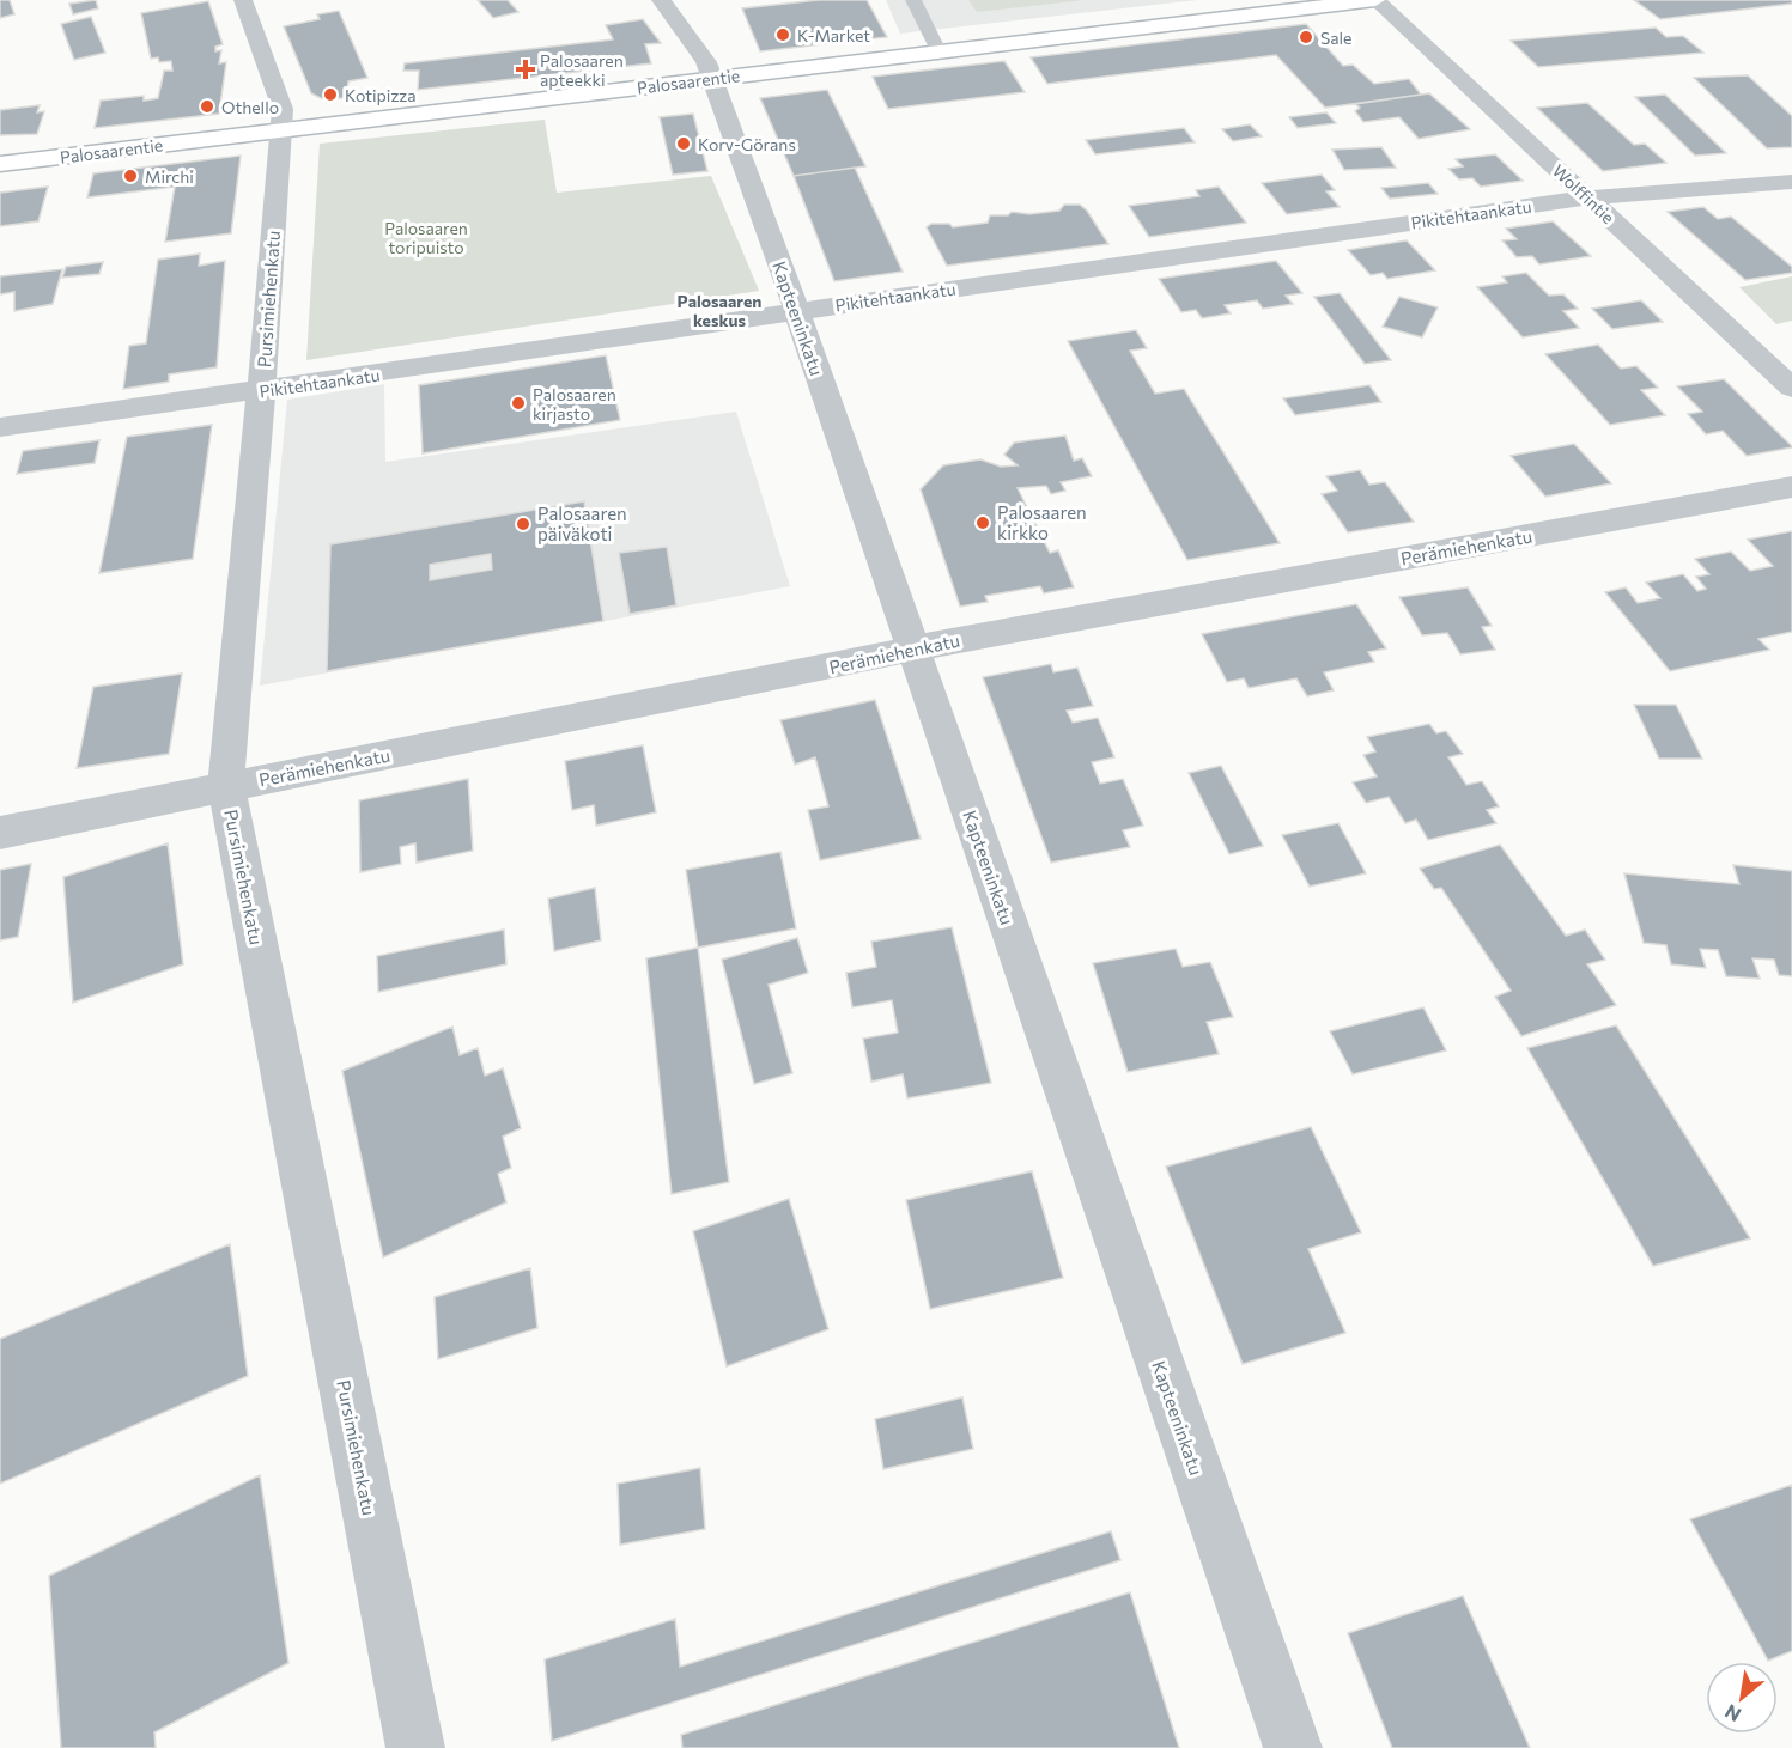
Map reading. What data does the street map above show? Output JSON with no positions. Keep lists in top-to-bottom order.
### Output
{
  "streets": {
    "main road": ["Palosaarentie"],
    "street": [
      "Wolffintie",
      "Pikitehtaankatu",
      "Pursimiehenkatu",
      "Kapteeninkatu",
      "Perämiehenkatu"
    ]
  },
  "crossings": [
    ["Palosaarentie", "Wolffintie"],
    ["Palosaarentie", "Pursimiehenkatu"],
    ["Palosaarentie", "Kapteeninkatu"],
    ["Wolffintie", "Pikitehtaankatu"],
    ["Pikitehtaankatu", "Pursimiehenkatu"],
    ["Pikitehtaankatu", "Kapteeninkatu"],
    ["Pursimiehenkatu", "Perämiehenkatu"],
    ["Kapteeninkatu", "Perämiehenkatu"]
  ],
  "districts": ["Palosaaren keskus"],
  "parks": ["Palosaaren toripuisto"],
  "places": {
    "other": [
      "K-Market",
      "Sale",
      "Kotipizza",
      "Othello",
      "Korv-Görans",
      "Mirchi",
      "Palosaaren kirjasto",
      "Palosaaren kirkko",
      "Palosaaren päiväkoti"
    ],
    "health": ["Palosaaren apteekki"]
  },
  "north": "bottom left"
}
